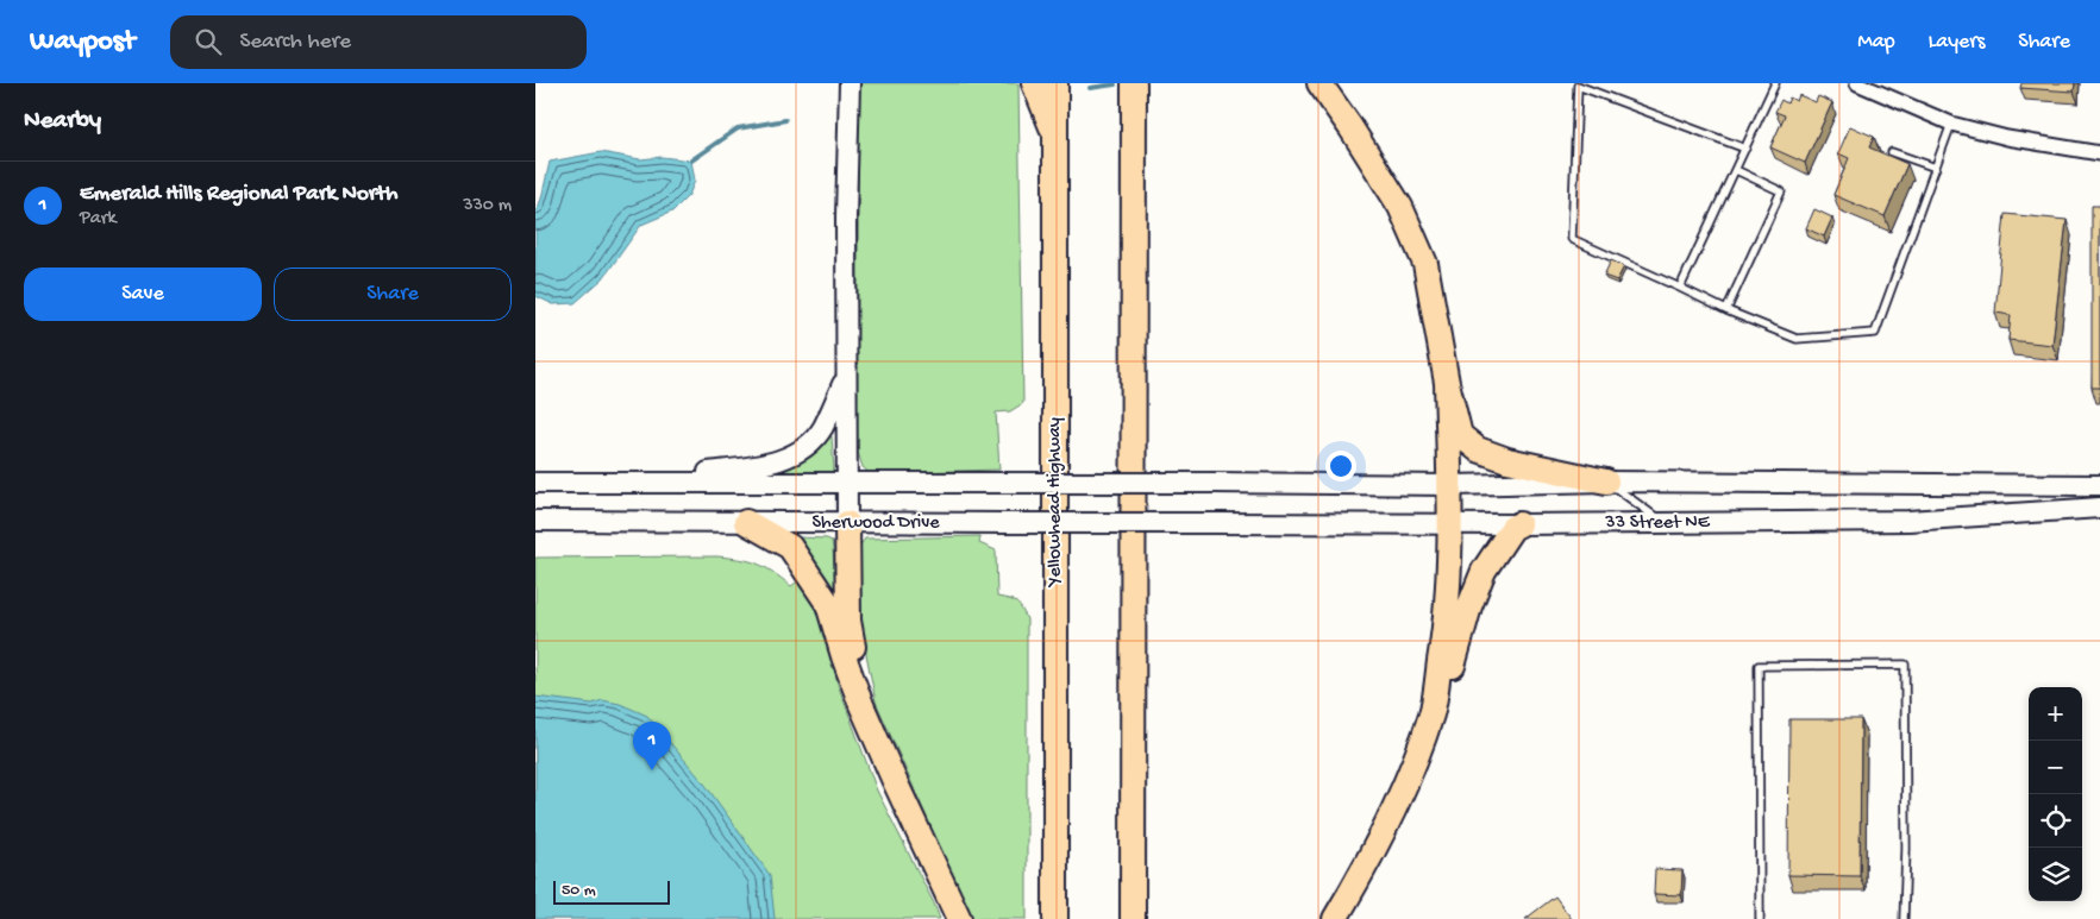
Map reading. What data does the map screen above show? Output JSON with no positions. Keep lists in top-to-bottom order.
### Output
{
  "streets": {
    "highway": ["Yellowhead Highway"],
    "main road": ["Sherwood Drive", "33 Street NE"]
  },
  "crossings": [
    ["Sherwood Drive", "33 Street NE"]
  ],
  "scale_bar": "50 m",
  "page": {
    "header": "Waypost",
    "search": "Search here",
    "nav": ["Map", "Layers", "Share"],
    "heading": "Nearby",
    "list": [
      {
        "mark": "1",
        "name": "Emerald Hills Regional Park North",
        "note": "Park",
        "value": "330 m"
      }
    ],
    "buttons": ["Save", "Share"],
    "map_buttons": ["+", "−"],
    "pins": "1",
    "scale": "50 m"
  }
}
